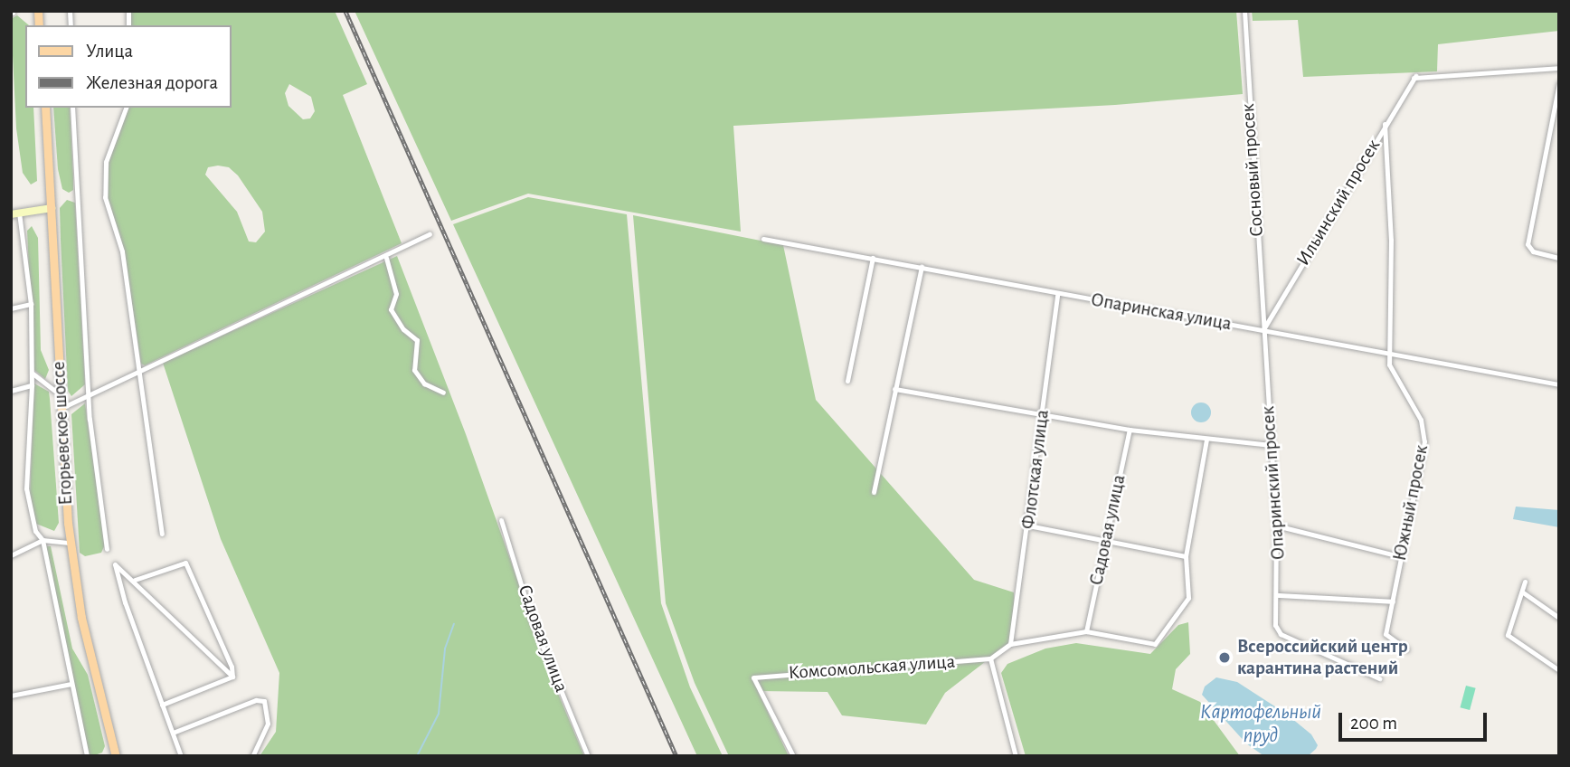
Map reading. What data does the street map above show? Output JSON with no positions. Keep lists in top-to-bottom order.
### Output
{
  "streets": {
    "main road": ["Егорьевское шоссе"],
    "street": [
      "Сосновый просек",
      "Ильинский просек",
      "Опаринская улица",
      "Флотская улица",
      "Опаринский просек",
      "Южный просек",
      "Садовая улица",
      "Комсомольская улица"
    ]
  },
  "crossings": [
    ["Сосновый просек", "Ильинский просек"],
    ["Сосновый просек", "Опаринская улица"],
    ["Сосновый просек", "Опаринский просек"],
    ["Ильинский просек", "Опаринская улица"],
    ["Ильинский просек", "Опаринский просек"],
    ["Ильинский просек", "Южный просек"],
    ["Опаринская улица", "Флотская улица"],
    ["Опаринская улица", "Опаринский просек"],
    ["Опаринская улица", "Южный просек"]
  ],
  "water": ["Картофельный пруд"],
  "places": ["Всероссийский центр карантина растений"],
  "legend": ["Улица", "Железная дорога"],
  "scale_bar": "200 m"
}
